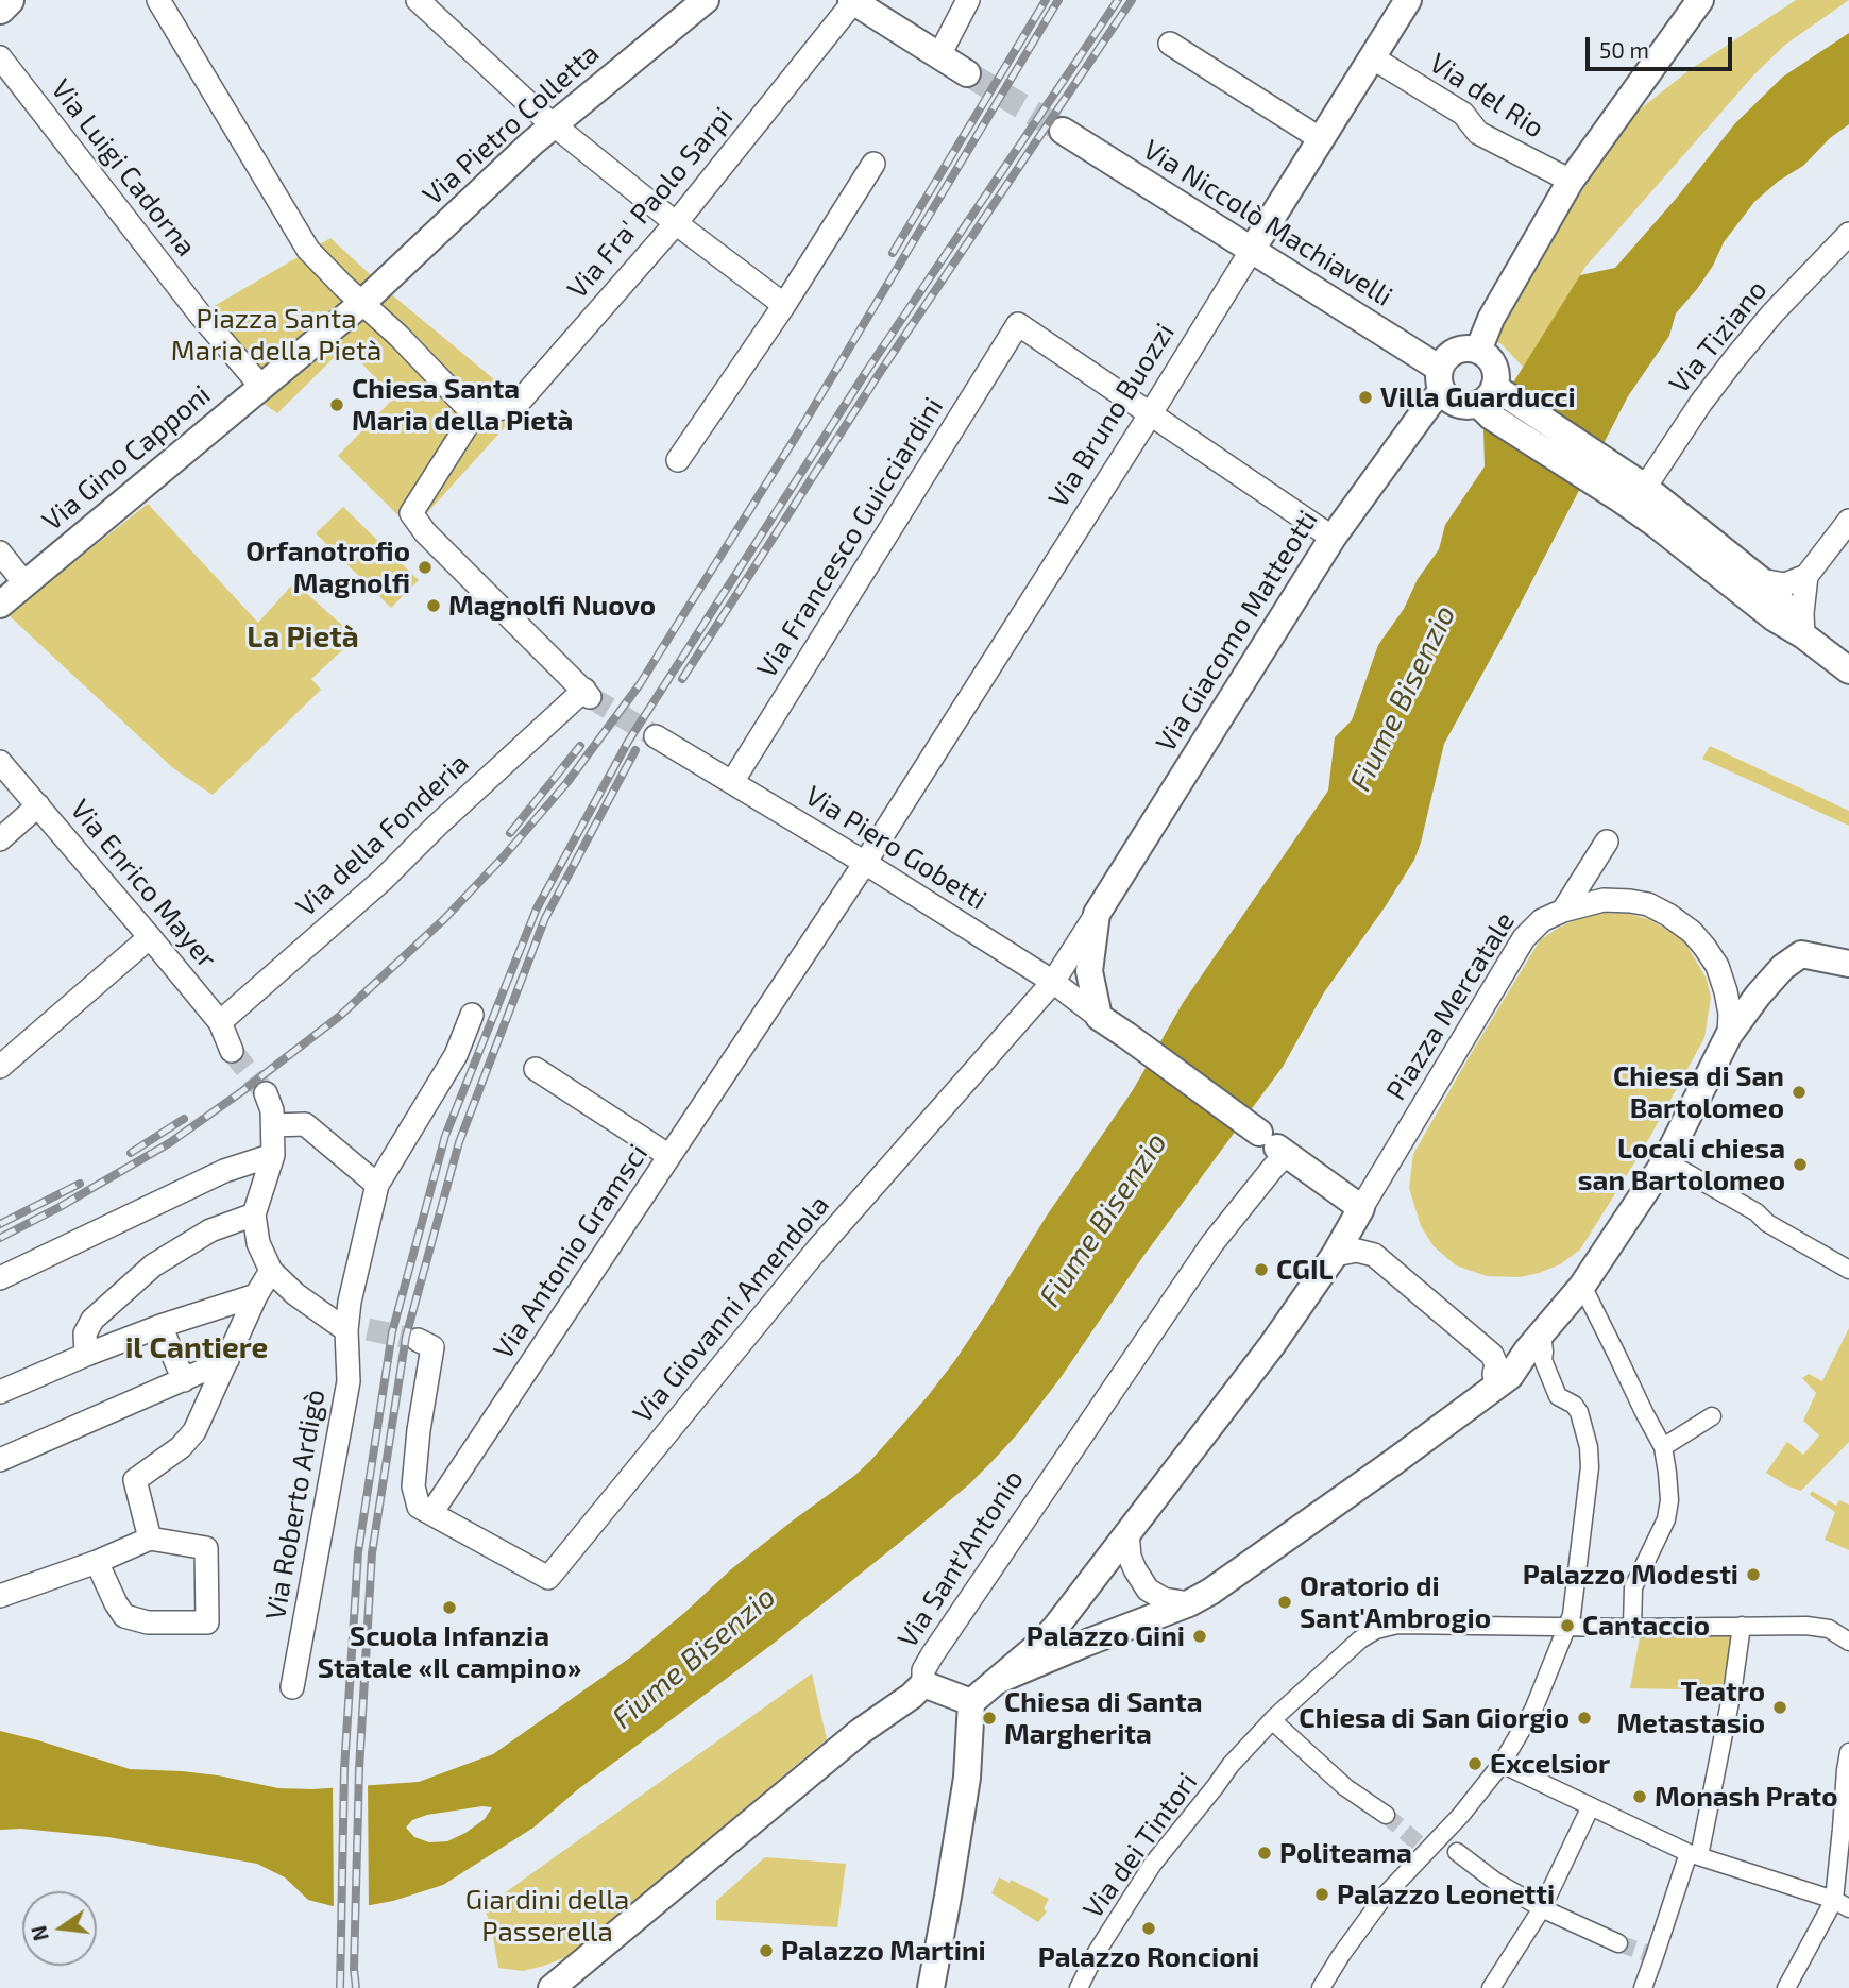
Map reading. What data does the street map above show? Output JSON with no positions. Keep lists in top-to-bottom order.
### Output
{
  "streets": {
    "street": [
      "Via del Rio",
      "Via Pietro Colletta",
      "Via Luigi Cadorna",
      "Via Fra' Paolo Sarpi",
      "Via Niccolò Machiavelli",
      "Via Tiziano",
      "Via Bruno Buozzi",
      "Via Gino Capponi",
      "Via Francesco Guicciardini",
      "Via Giacomo Matteotti",
      "Via della Fonderia",
      "Via Piero Gobetti",
      "Via Enrico Mayer",
      "Piazza Mercatale",
      "Via Antonio Gramsci",
      "Via Giovanni Amendola",
      "Via Roberto Ardigò",
      "Via Sant'Antonio",
      "Via dei Tintori"
    ]
  },
  "crossings": [
    ["Via del Rio", "Via Bruno Buozzi"],
    ["Via Pietro Colletta", "Via Gino Capponi"],
    ["Via Luigi Cadorna", "Via Gino Capponi"],
    ["Via Fra' Paolo Sarpi", "Via della Fonderia"],
    ["Via Niccolò Machiavelli", "Via Bruno Buozzi"],
    ["Via Niccolò Machiavelli", "Via Giacomo Matteotti"],
    ["Via Bruno Buozzi", "Via Francesco Guicciardini"],
    ["Via Bruno Buozzi", "Via Piero Gobetti"],
    ["Via Bruno Buozzi", "Via Antonio Gramsci"],
    ["Via Francesco Guicciardini", "Via Piero Gobetti"],
    ["Via Giacomo Matteotti", "Via Piero Gobetti"],
    ["Via Giacomo Matteotti", "Via Giovanni Amendola"],
    ["Via della Fonderia", "Via Enrico Mayer"],
    ["Via Piero Gobetti", "Via Antonio Gramsci"],
    ["Via Piero Gobetti", "Via Giovanni Amendola"],
    ["Via Antonio Gramsci", "Via Giovanni Amendola"]
  ],
  "districts": ["La Pietà", "il Cantiere"],
  "water": ["Fiume Bisenzio"],
  "parks": ["Piazza Santa Maria della Pietà", "Giardini della Passerella"],
  "places": [
    "Villa Guarducci",
    "Chiesa Santa Maria della Pietà",
    "Orfanotrofio Magnolfi",
    "Magnolfi Nuovo",
    "Chiesa di San Bartolomeo",
    "Locali chiesa san Bartolomeo",
    "CGIL",
    "Palazzo Modesti",
    "Oratorio di Sant'Ambrogio",
    "Scuola Infanzia Statale «Il campino»",
    "Cantaccio",
    "Palazzo Gini",
    "Teatro Metastasio",
    "Chiesa di Santa Margherita",
    "Chiesa di San Giorgio",
    "Excelsior",
    "Monash Prato",
    "Politeama",
    "Palazzo Leonetti",
    "Palazzo Roncioni",
    "Palazzo Martini"
  ],
  "scale_bar": "50 m",
  "north": "left"
}
